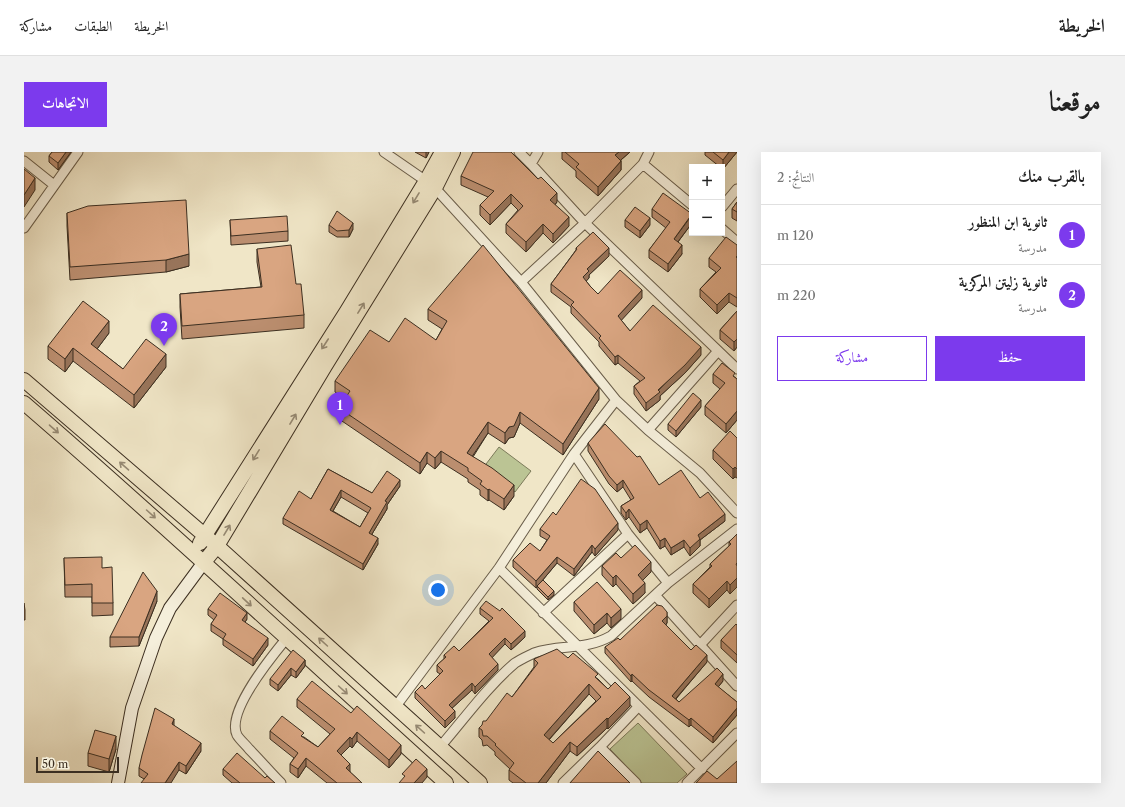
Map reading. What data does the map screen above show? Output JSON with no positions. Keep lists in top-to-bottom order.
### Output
{
  "scale_bar": "50 m",
  "page": {
    "header": "الخريطة",
    "nav": ["الخريطة", "الطبقات", "مشاركة"],
    "title": "موقعنا",
    "buttons": [
      "الاتجاهات",
      ["حفظ", "مشاركة"]
    ],
    "heading": ["بالقرب منك", "النتائج: 2"],
    "map_buttons": ["+", "−"],
    "list": [
      {
        "mark": "1",
        "name": "ثانوية ابن المنظور",
        "note": "مدرسة",
        "value": "120 m"
      },
      {
        "mark": "2",
        "name": "ثانوية زليتن المركزية",
        "note": "مدرسة",
        "value": "220 m"
      }
    ],
    "pins": ["2", "1"],
    "scale": "50 m"
  }
}
